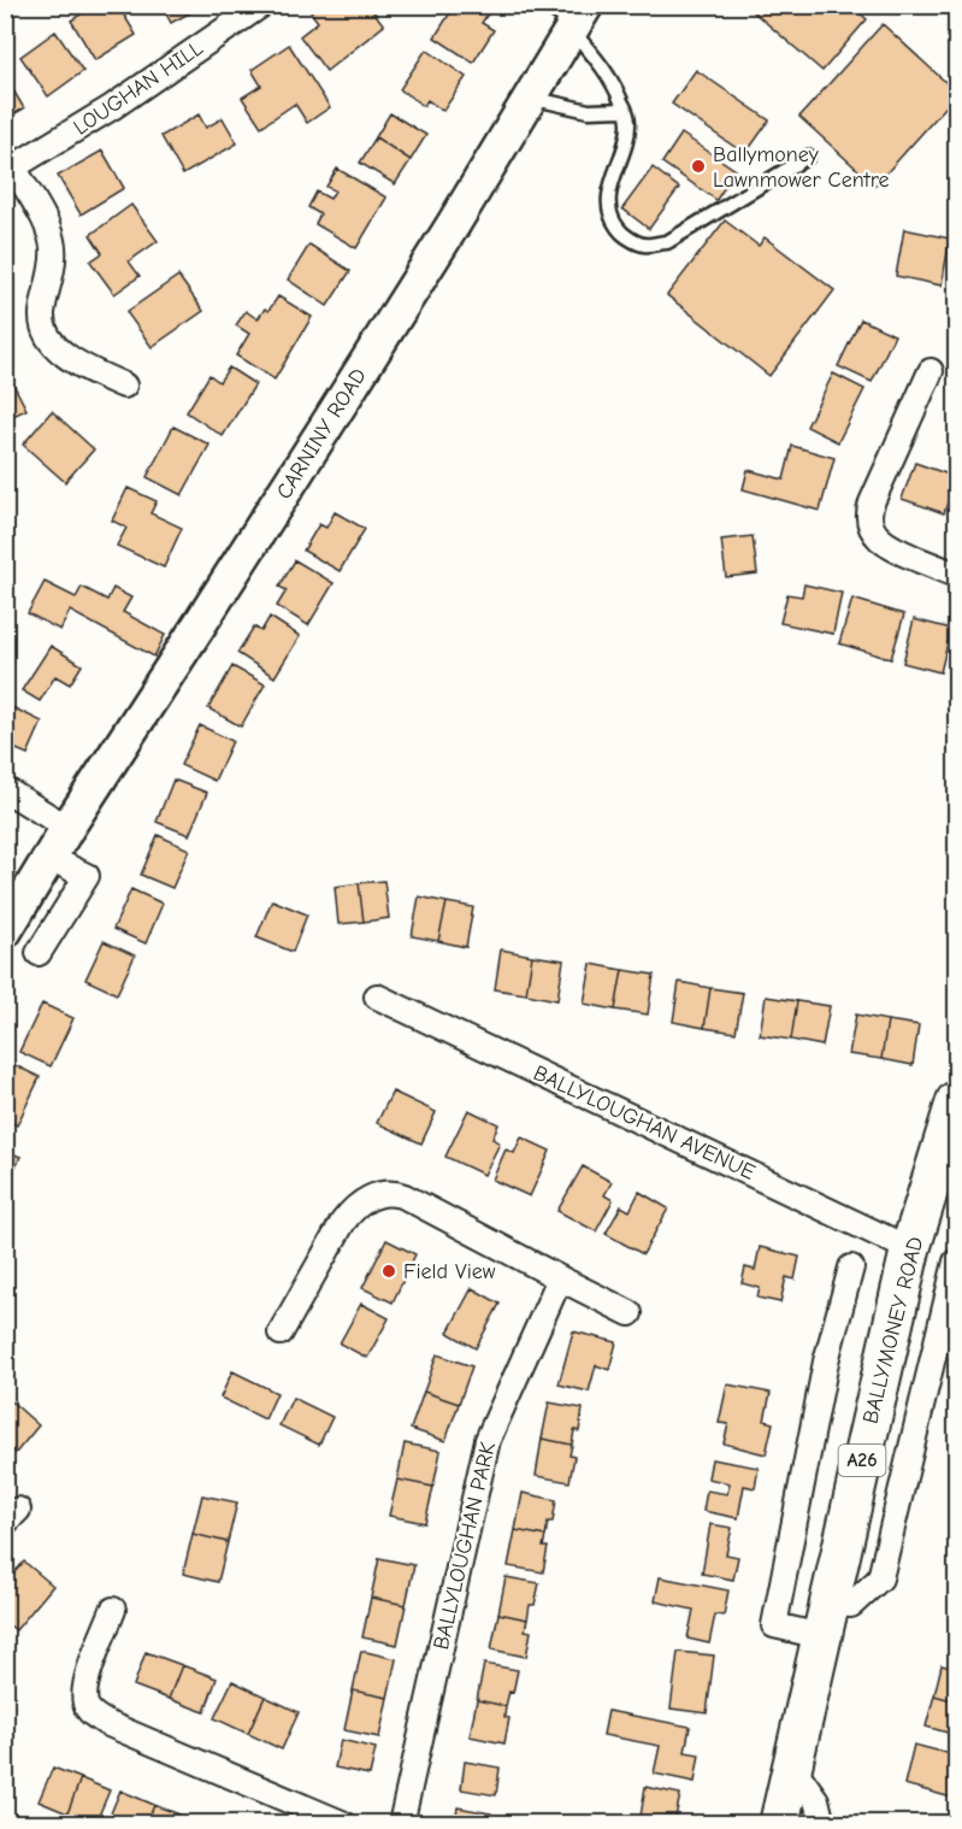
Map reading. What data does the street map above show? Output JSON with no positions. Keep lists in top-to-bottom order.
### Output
{
  "streets": {
    "main road": ["BALLYMONEY ROAD", "A26"],
    "street": [
      "LOUGHAN HILL",
      "CARNINY ROAD",
      "BALLYLOUGHAN AVENUE",
      "BALLYLOUGHAN PARK"
    ]
  },
  "crossings": [
    ["BALLYLOUGHAN AVENUE", "BALLYMONEY ROAD"]
  ],
  "places": ["Ballymoney Lawnmower Centre", "Field View"]
}
